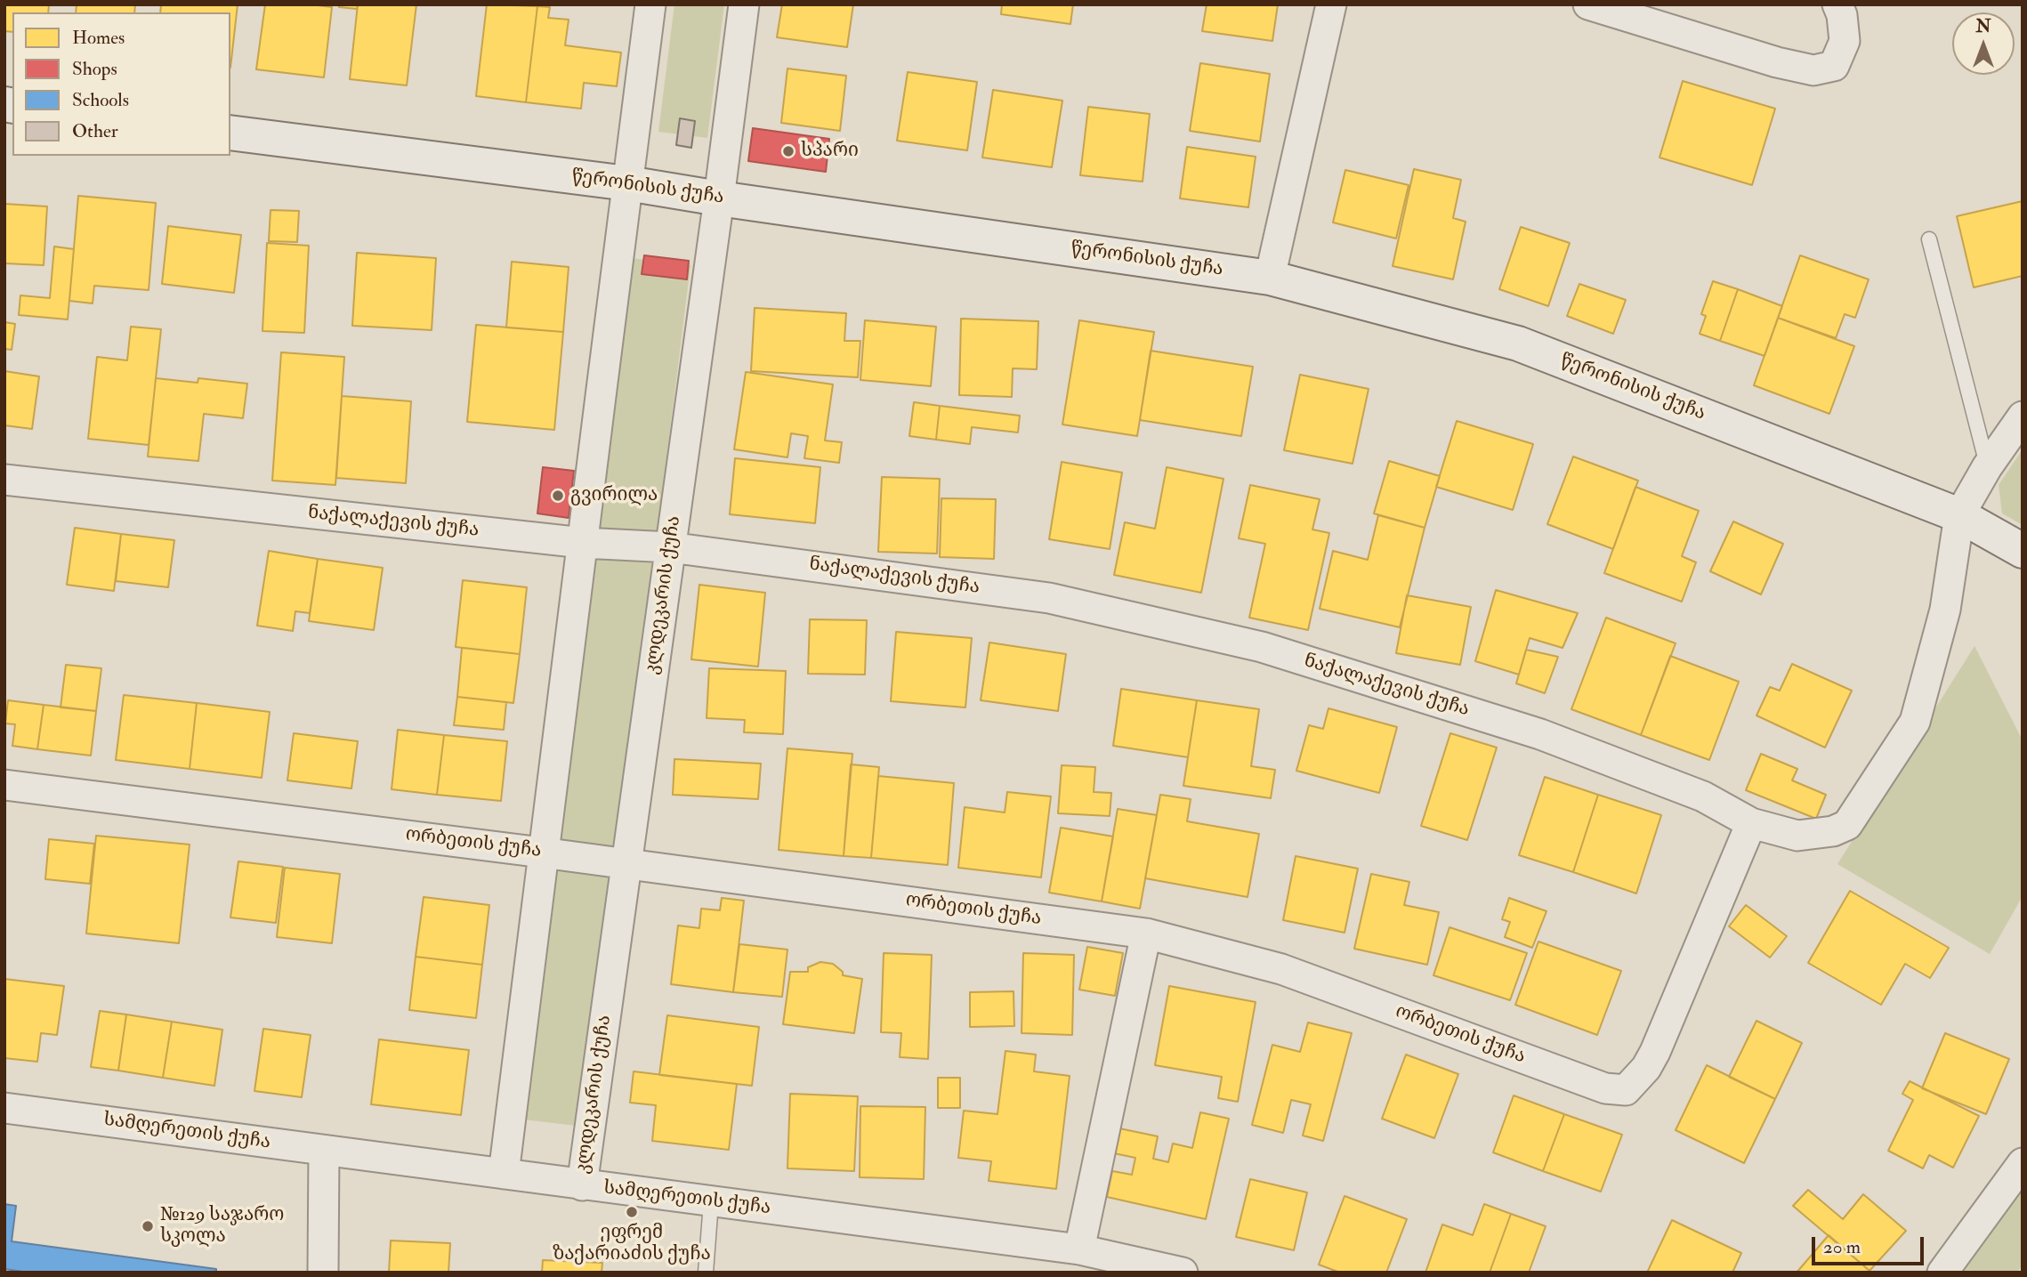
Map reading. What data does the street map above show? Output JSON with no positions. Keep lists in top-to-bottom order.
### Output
{
  "streets": {
    "street": [
      "წერონისის ქუჩა",
      "ნაქალაქევის ქუჩა",
      "კლდეკარის ქუჩა",
      "ორბეთის ქუჩა",
      "სამღერეთის ქუჩა"
    ]
  },
  "crossings": [
    ["წერონისის ქუჩა", "ნაქალაქევის ქუჩა"],
    ["წერონისის ქუჩა", "კლდეკარის ქუჩა"],
    ["ნაქალაქევის ქუჩა", "კლდეკარის ქუჩა"],
    ["ნაქალაქევის ქუჩა", "ორბეთის ქუჩა"],
    ["კლდეკარის ქუჩა", "ორბეთის ქუჩა"],
    ["კლდეკარის ქუჩა", "სამღერეთის ქუჩა"]
  ],
  "places": [
    "სპარი",
    "გვირილა",
    "ეფრემ ზაქარიაძის ქუჩა",
    "№129 საჯარო სკოლა"
  ],
  "legend": [
    "Homes",
    "Shops",
    "Schools",
    "Other"
  ],
  "scale_bar": "20 m",
  "north": "top"
}
